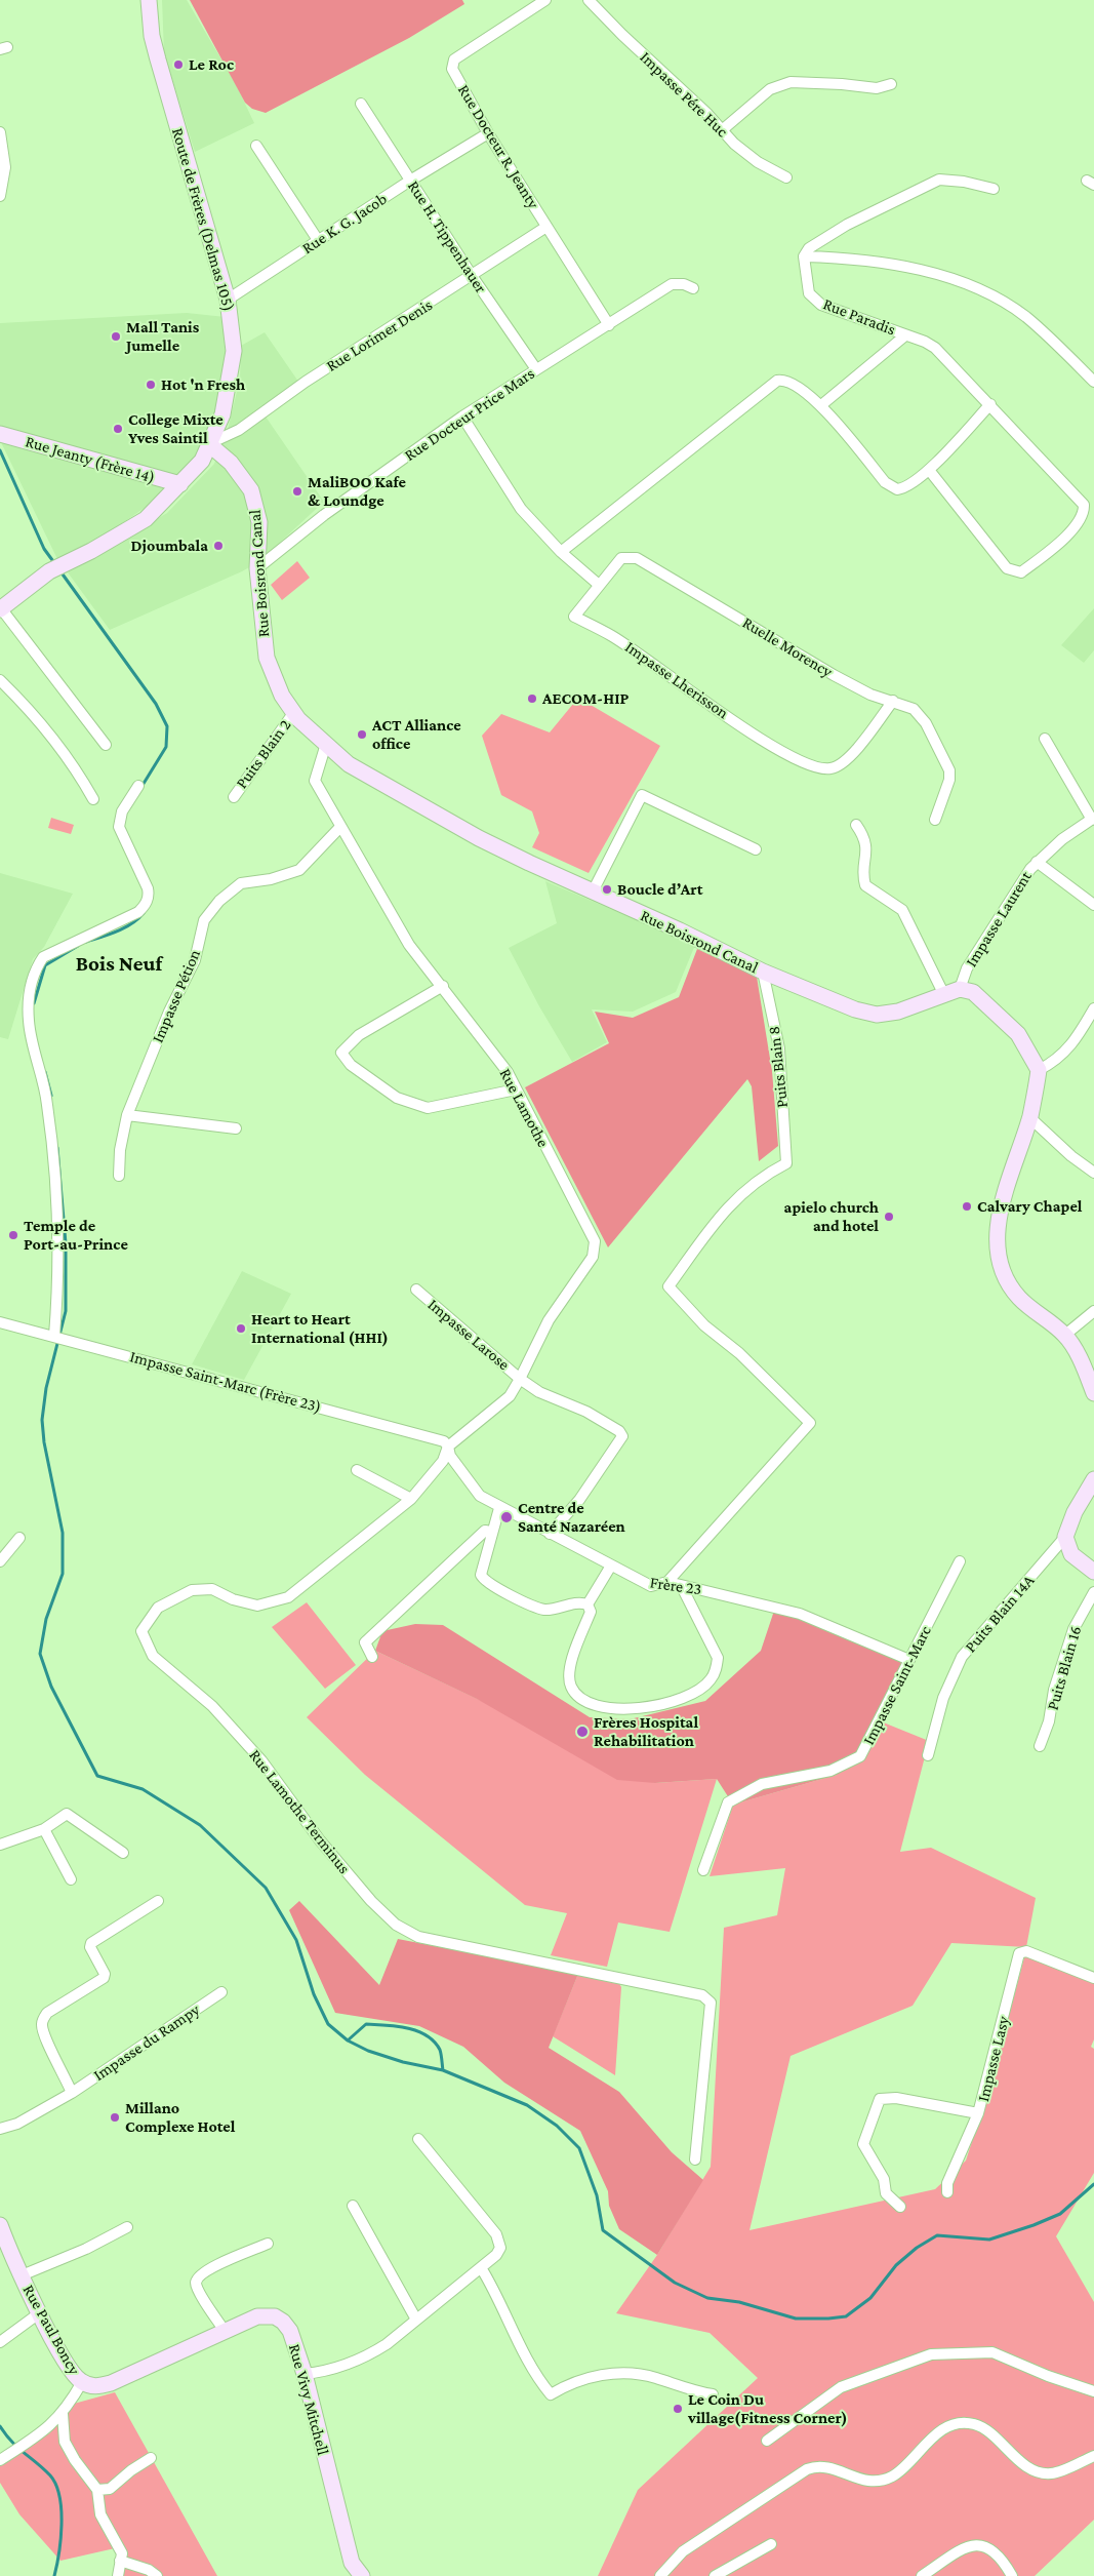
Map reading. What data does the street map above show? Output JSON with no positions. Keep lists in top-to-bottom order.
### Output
{
  "streets": {
    "street": [
      "Impasse Pére Huc",
      "Rue Docteur R. Jeanty",
      "Route de Frères (Delmas 105)",
      "Rue K. G. Jacob",
      "Rue H. Tippenhauer",
      "Rue Paradis",
      "Rue Lorimer Denis",
      "Rue Docteur Price Mars",
      "Rue Jeanty (Frère 14)",
      "Rue Boisrond Canal",
      "Ruelle Morency",
      "Impasse Lherisson",
      "Puits Blain 2",
      "Impasse Laurent",
      "Impasse Pétion",
      "Puits Blain 8",
      "Rue Lamothe",
      "Impasse Larose",
      "Impasse Saint-Marc (Frère 23)",
      "Frère 23",
      "Puits Blain 14A",
      "Puits Blain 16",
      "Impasse Saint-Marc",
      "Rue Lamothe Terminus",
      "Impasse du Rampy",
      "Impasse Lasy",
      "Rue Paul Boncy",
      "Rue Vivy Mitchell"
    ]
  },
  "crossings": [
    ["Rue Docteur R. Jeanty", "Rue K. G. Jacob"],
    ["Rue Docteur R. Jeanty", "Rue Lorimer Denis"],
    ["Rue Docteur R. Jeanty", "Rue Docteur Price Mars"],
    ["Route de Frères (Delmas 105)", "Rue K. G. Jacob"],
    ["Route de Frères (Delmas 105)", "Rue Lorimer Denis"],
    ["Route de Frères (Delmas 105)", "Rue Jeanty (Frère 14)"],
    ["Route de Frères (Delmas 105)", "Rue Boisrond Canal"],
    ["Rue K. G. Jacob", "Rue H. Tippenhauer"],
    ["Rue H. Tippenhauer", "Rue Lorimer Denis"],
    ["Rue H. Tippenhauer", "Rue Docteur Price Mars"],
    ["Rue Lorimer Denis", "Rue Boisrond Canal"],
    ["Rue Docteur Price Mars", "Rue Boisrond Canal"],
    ["Rue Boisrond Canal", "Puits Blain 2"],
    ["Rue Boisrond Canal", "Impasse Laurent"],
    ["Rue Boisrond Canal", "Puits Blain 8"],
    ["Rue Boisrond Canal", "Rue Lamothe"],
    ["Ruelle Morency", "Impasse Lherisson"],
    ["Impasse Pétion", "Rue Lamothe"],
    ["Puits Blain 8", "Frère 23"],
    ["Rue Lamothe", "Impasse Larose"],
    ["Rue Lamothe", "Impasse Saint-Marc (Frère 23)"],
    ["Rue Lamothe", "Frère 23"],
    ["Rue Lamothe", "Rue Lamothe Terminus"],
    ["Impasse Larose", "Frère 23"],
    ["Impasse Saint-Marc (Frère 23)", "Frère 23"],
    ["Impasse Saint-Marc (Frère 23)", "Rue Lamothe Terminus"],
    ["Frère 23", "Impasse Saint-Marc"],
    ["Frère 23", "Rue Lamothe Terminus"],
    ["Rue Paul Boncy", "Rue Vivy Mitchell"]
  ],
  "districts": ["Bois Neuf"],
  "places": [
    "Le Roc",
    "Mall Tanis Jumelle",
    "Hot 'n Fresh",
    "College Mixte Yves Saintil",
    "MaliBOO Kafe & Loundge",
    "Djoumbala",
    "AECOM-HIP",
    "ACT Alliance office",
    "Boucle d’Art",
    "Calvary Chapel",
    "apielo church and hotel",
    "Temple de Port-au-Prince",
    "Heart to Heart International (HHI)",
    "Centre de Santé Nazaréen",
    "Frères Hospital Rehabilitation",
    "Millano Complexe Hotel",
    "Le Coin Du village(Fitness Corner)"
  ]
}
